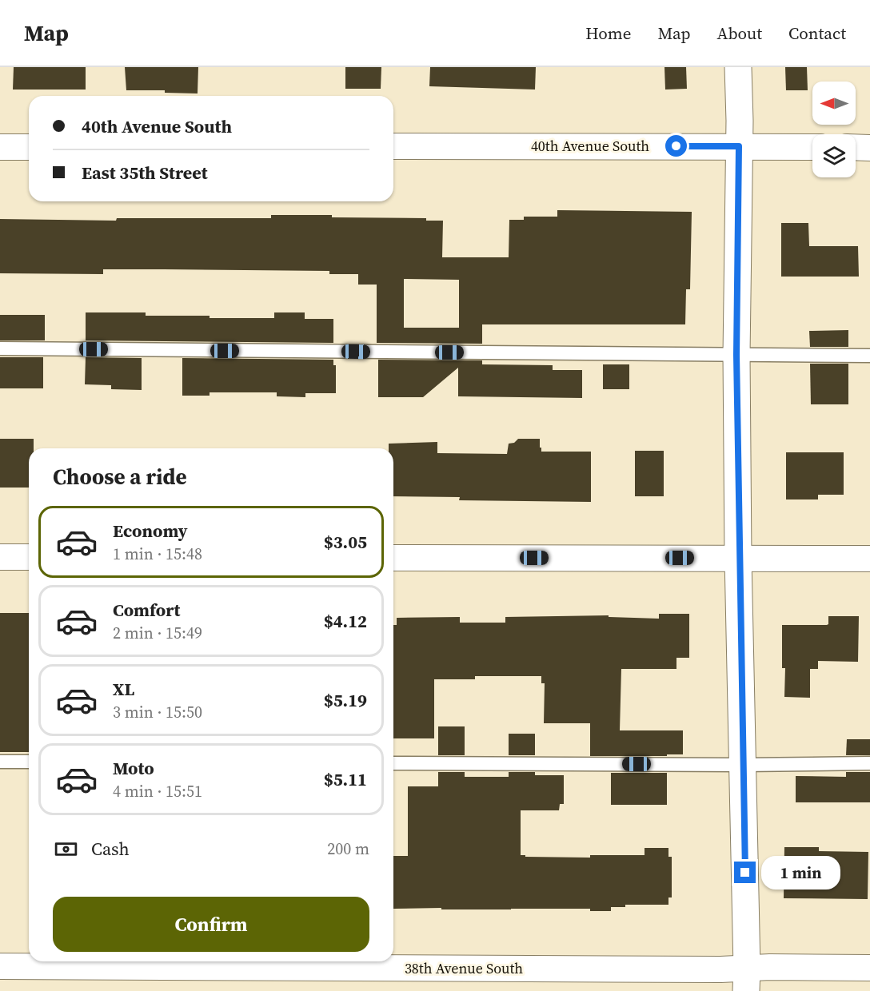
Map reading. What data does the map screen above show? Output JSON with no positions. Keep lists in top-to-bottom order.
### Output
{
  "streets": {
    "street": ["40th Avenue South", "38th Avenue South"]
  },
  "north": "left",
  "page": {
    "header": "Map",
    "nav": [
      "Home",
      "Map",
      "About",
      "Contact"
    ],
    "banner": ["40th Avenue South", "East 35th Street"],
    "heading": "Choose a ride",
    "list": [
      {
        "name": "Economy",
        "note": "1 min · 15:48",
        "value": "$3.05"
      },
      {
        "name": "Comfort",
        "note": "2 min · 15:49",
        "value": "$4.12"
      },
      {
        "name": "XL",
        "note": "3 min · 15:50",
        "value": "$5.19"
      },
      {
        "name": "Moto",
        "note": "4 min · 15:51",
        "value": "$5.11"
      }
    ],
    "pay": ["Cash", "200 m"],
    "bubble": "1 min",
    "buttons": "Confirm"
  }
}
